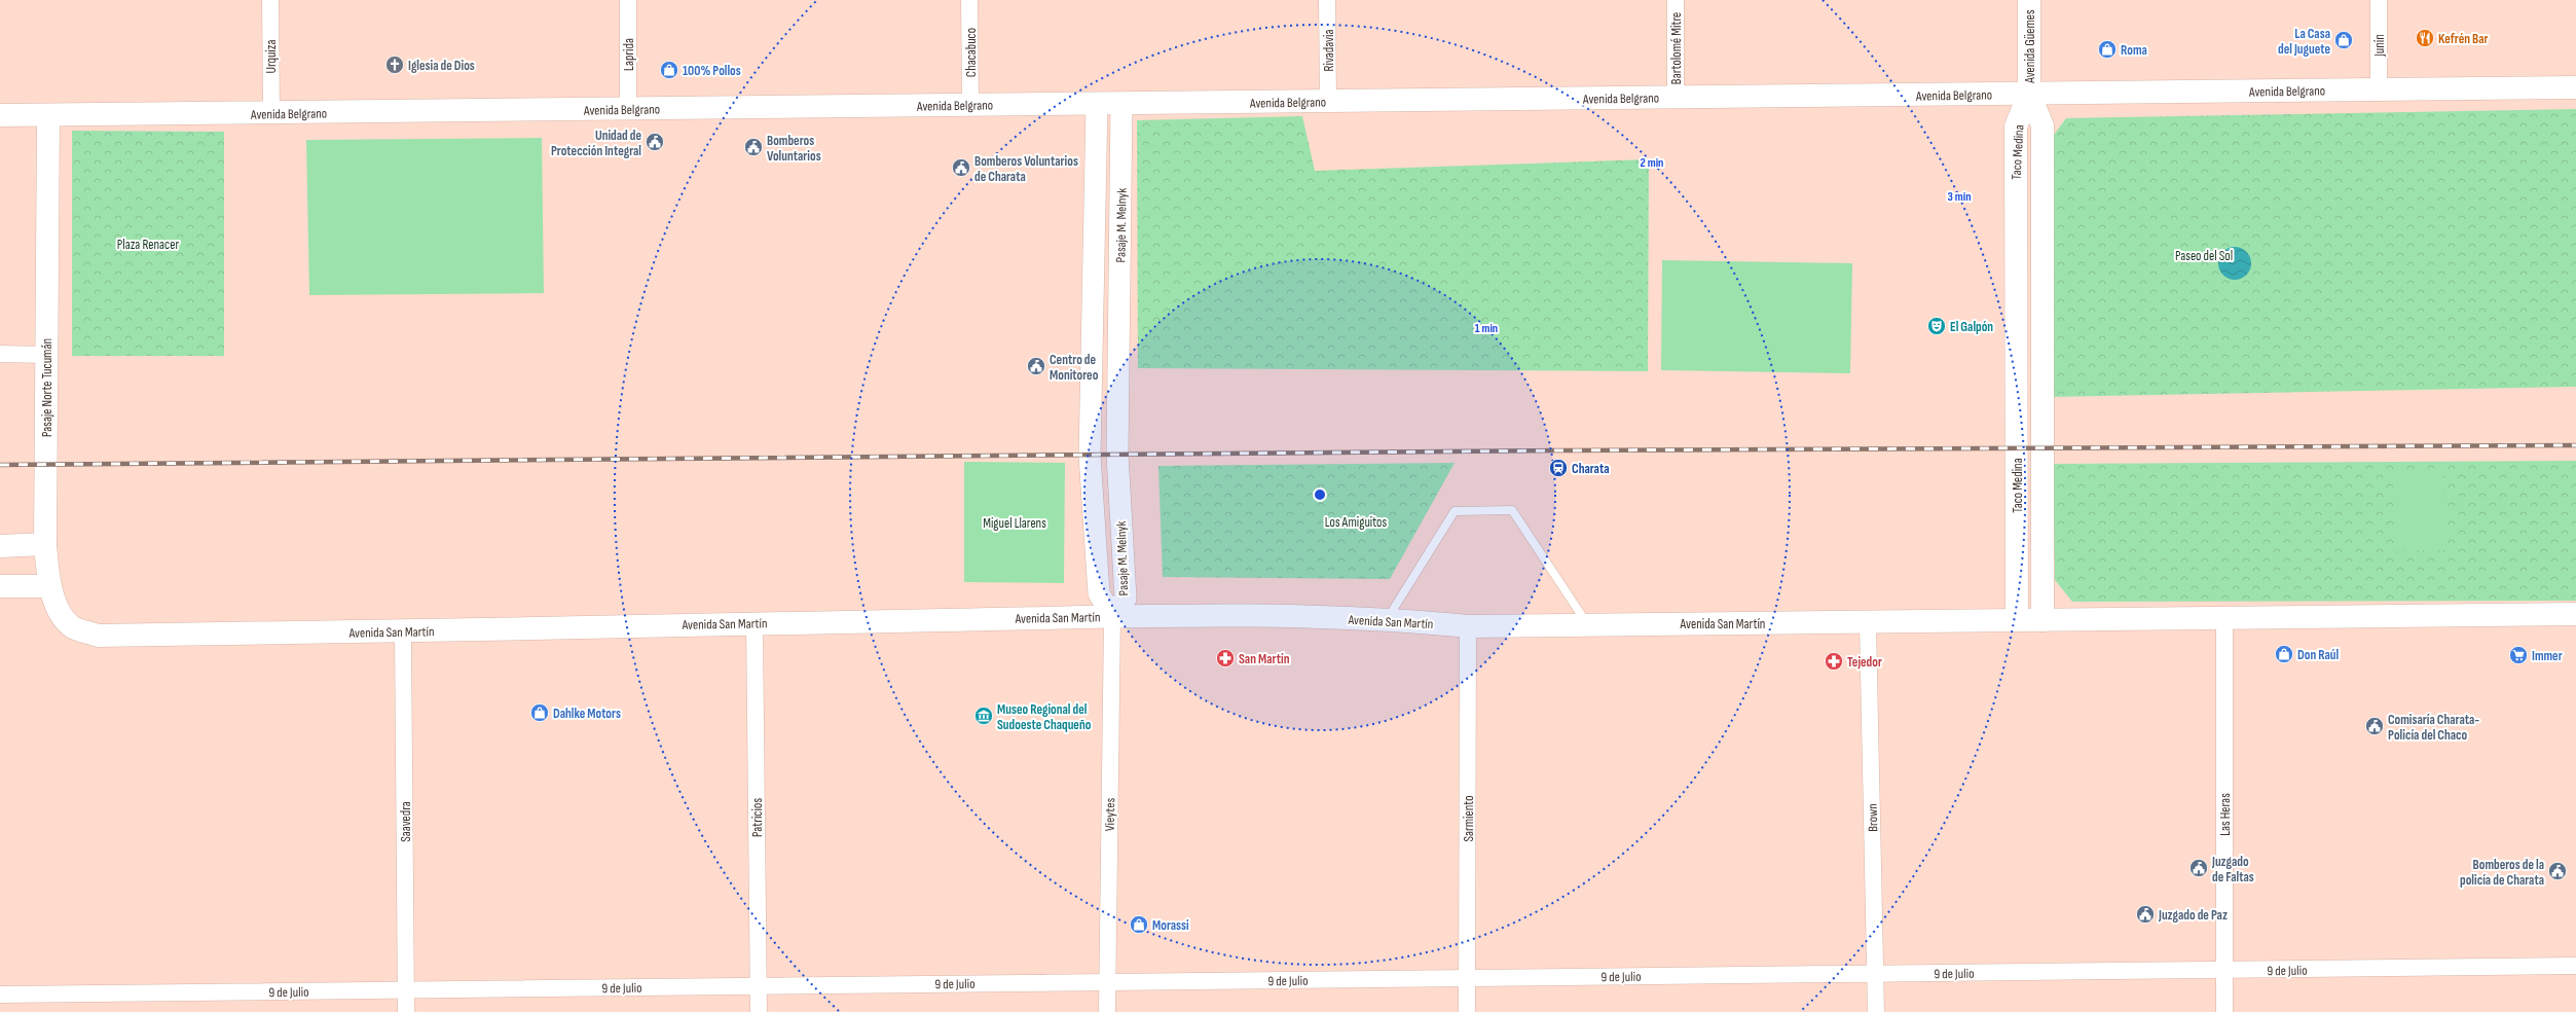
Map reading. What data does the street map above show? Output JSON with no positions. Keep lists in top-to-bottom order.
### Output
{
  "streets": {
    "main road": [
      "Avenida Güemes",
      "Avenida Belgrano",
      "Taco Medina",
      "Pasaje Norte Tucumán",
      "Avenida San Martín"
    ],
    "street": [
      "Junín",
      "Bartolomé Mitre",
      "Rivadavia",
      "Chacabuco",
      "Laprida",
      "Urquiza",
      "Pasaje M. Melnyk",
      "Vieytes",
      "Las Heras",
      "Patricios",
      "Brown",
      "Sarmiento",
      "Saavedra",
      "9 de Julio"
    ]
  },
  "crossings": [
    ["Junín", "Avenida Belgrano"],
    ["Avenida Güemes", "Avenida Belgrano"],
    ["Avenida Güemes", "Taco Medina"],
    ["Bartolomé Mitre", "Avenida Belgrano"],
    ["Rivadavia", "Avenida Belgrano"],
    ["Chacabuco", "Avenida Belgrano"],
    ["Laprida", "Avenida Belgrano"],
    ["Urquiza", "Avenida Belgrano"],
    ["Avenida Belgrano", "Taco Medina"],
    ["Avenida Belgrano", "Pasaje M. Melnyk"],
    ["Avenida Belgrano", "Pasaje Norte Tucumán"],
    ["Taco Medina", "Avenida San Martín"],
    ["Pasaje M. Melnyk", "Avenida San Martín"],
    ["Pasaje M. Melnyk", "Vieytes"],
    ["Pasaje Norte Tucumán", "Avenida San Martín"],
    ["Avenida San Martín", "Vieytes"],
    ["Avenida San Martín", "Las Heras"],
    ["Avenida San Martín", "Patricios"],
    ["Avenida San Martín", "Brown"],
    ["Avenida San Martín", "Sarmiento"],
    ["Avenida San Martín", "Saavedra"],
    ["Vieytes", "9 de Julio"],
    ["Las Heras", "9 de Julio"],
    ["Patricios", "9 de Julio"],
    ["Brown", "9 de Julio"],
    ["Sarmiento", "9 de Julio"],
    ["Saavedra", "9 de Julio"]
  ],
  "parks": [
    "Plaza Renacer",
    "Paseo del Sol",
    "Los Amiguitos",
    "Miguel Llarens"
  ],
  "places": {
    "restaurant": ["Kefrén Bar"],
    "shop": [
      "La Casa del Juguete",
      "Roma",
      "100% Pollos",
      "Don Raúl",
      "Dahlke Motors",
      "Morassi"
    ],
    "church": ["Iglesia de Dios"],
    "public building": [
      "Unidad de Protección Integral",
      "Bomberos Voluntarios",
      "Bomberos Voluntarios de Charata",
      "Centro de Monitoreo",
      "Comisaría Charata- Policía del Chaco",
      "Juzgado de Faltas",
      "Bomberos de la policía de Charata",
      "Juzgado de Paz"
    ],
    "theatre": ["El Galpón"],
    "station": ["Charata"],
    "supermarket": ["Immer"],
    "pharmacy": ["San Martín", "Tejedor"],
    "museum": ["Museo Regional del Sudoeste Chaqueño"]
  },
  "rings": ["2 min", "3 min", "1 min"]
}
